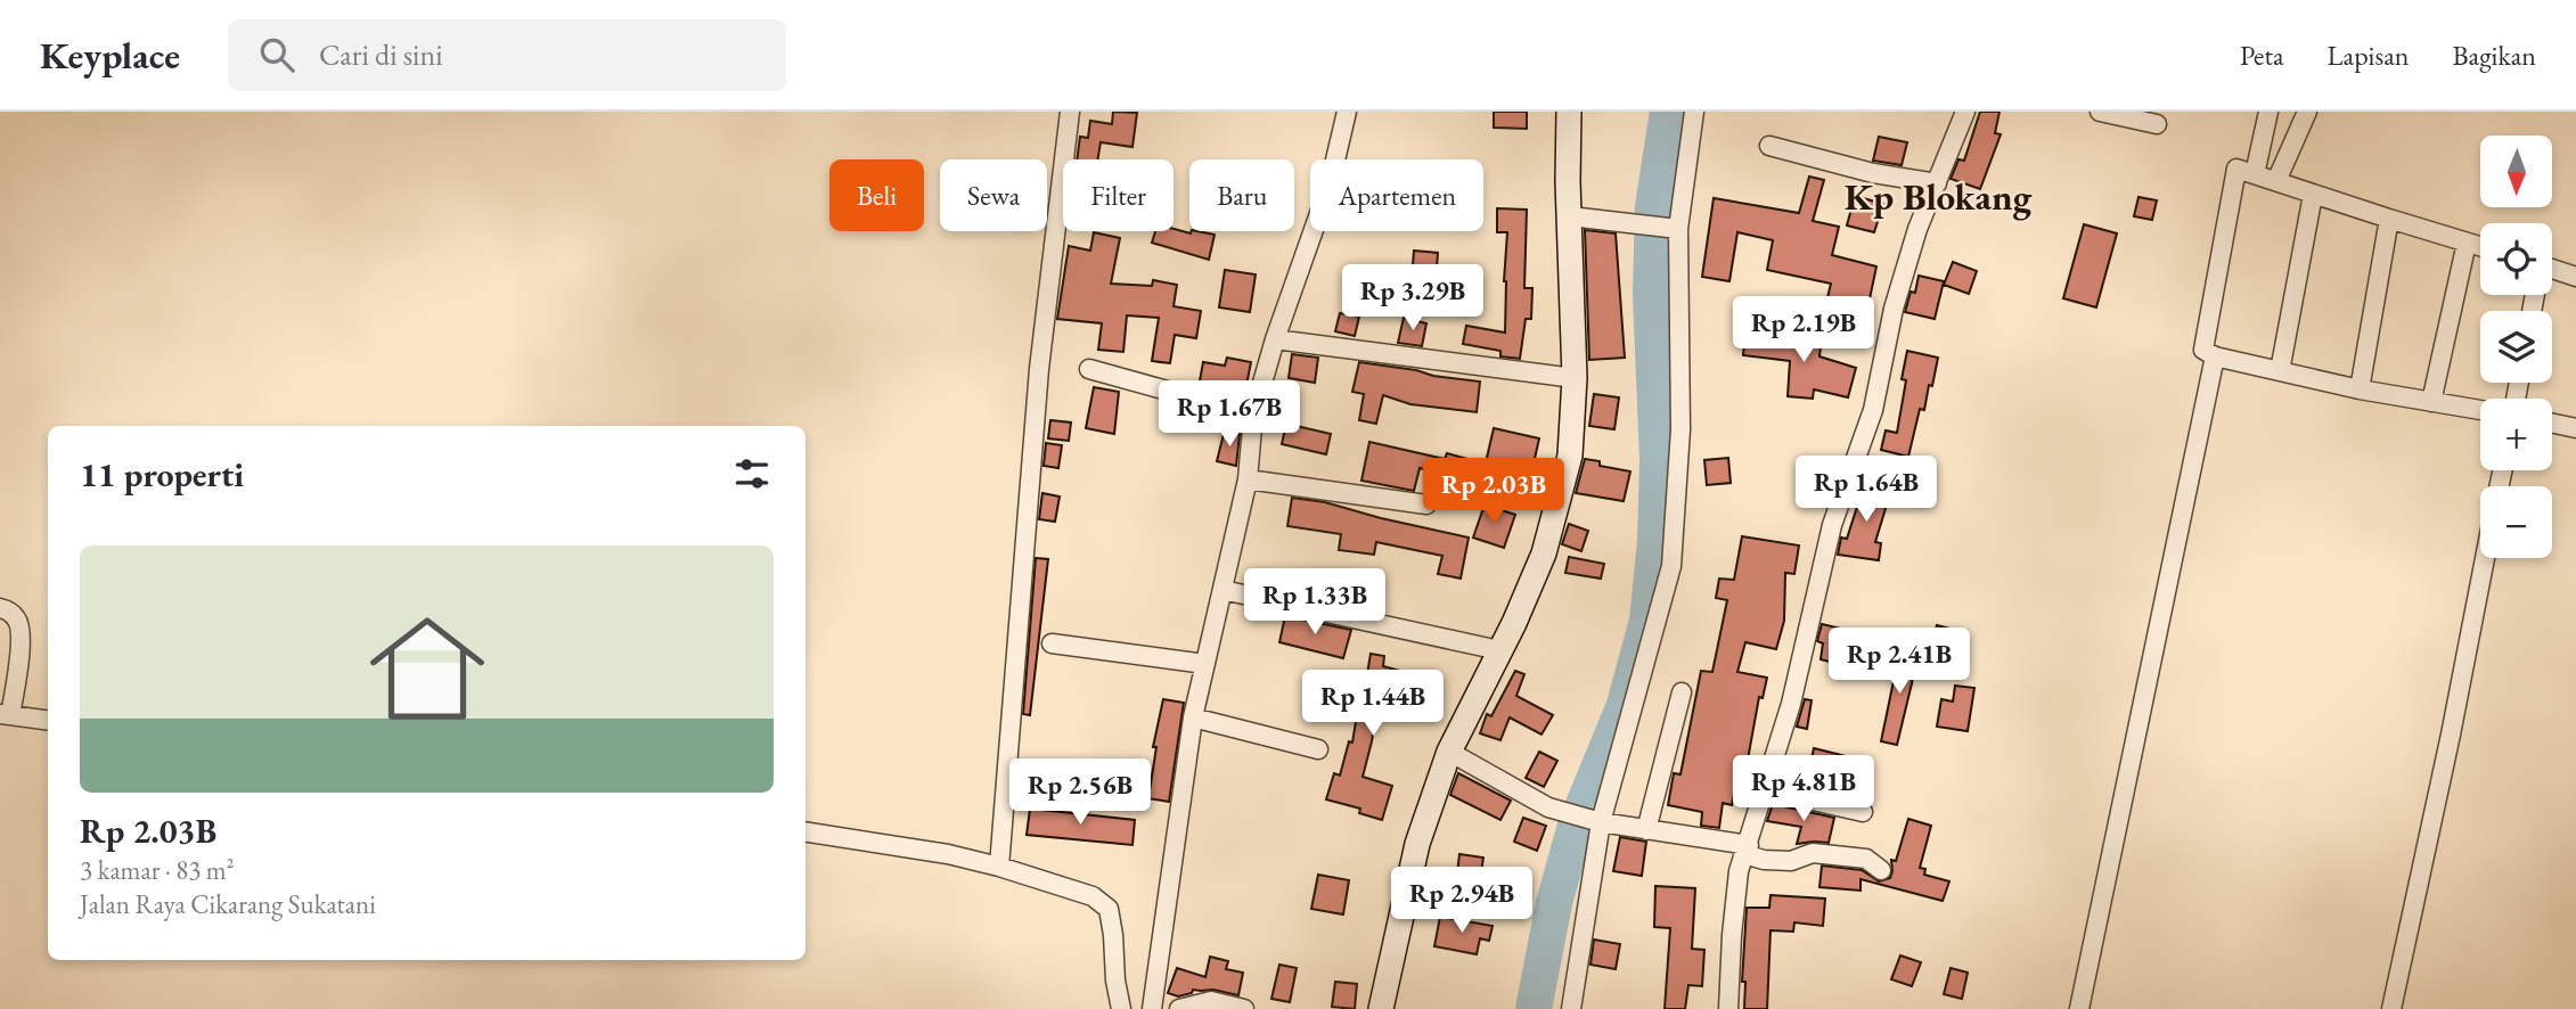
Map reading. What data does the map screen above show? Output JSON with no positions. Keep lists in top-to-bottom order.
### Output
{
  "districts": ["Kp Blokang"],
  "north": "bottom",
  "page": {
    "header": "Keyplace",
    "search": "Cari di sini",
    "nav": ["Peta", "Lapisan", "Bagikan"],
    "map_buttons": ["+", "−"],
    "chip": [
      "Beli",
      "Sewa",
      "Filter",
      "Baru",
      "Apartemen"
    ],
    "price": [
      "Rp 3.29B",
      "Rp 2.19B",
      "Rp 1.67B",
      "Rp 1.64B",
      "Rp 2.03B",
      "Rp 1.33B",
      "Rp 2.41B",
      "Rp 1.44B",
      "Rp 4.81B",
      "Rp 2.56B",
      "Rp 2.94B"
    ],
    "heading": "11 properti",
    "list": [
      {
        "name": "Rp 2.03B",
        "note": "3 kamar · 83 m² · Jalan Raya Cikarang Sukatani"
      }
    ]
  }
}
